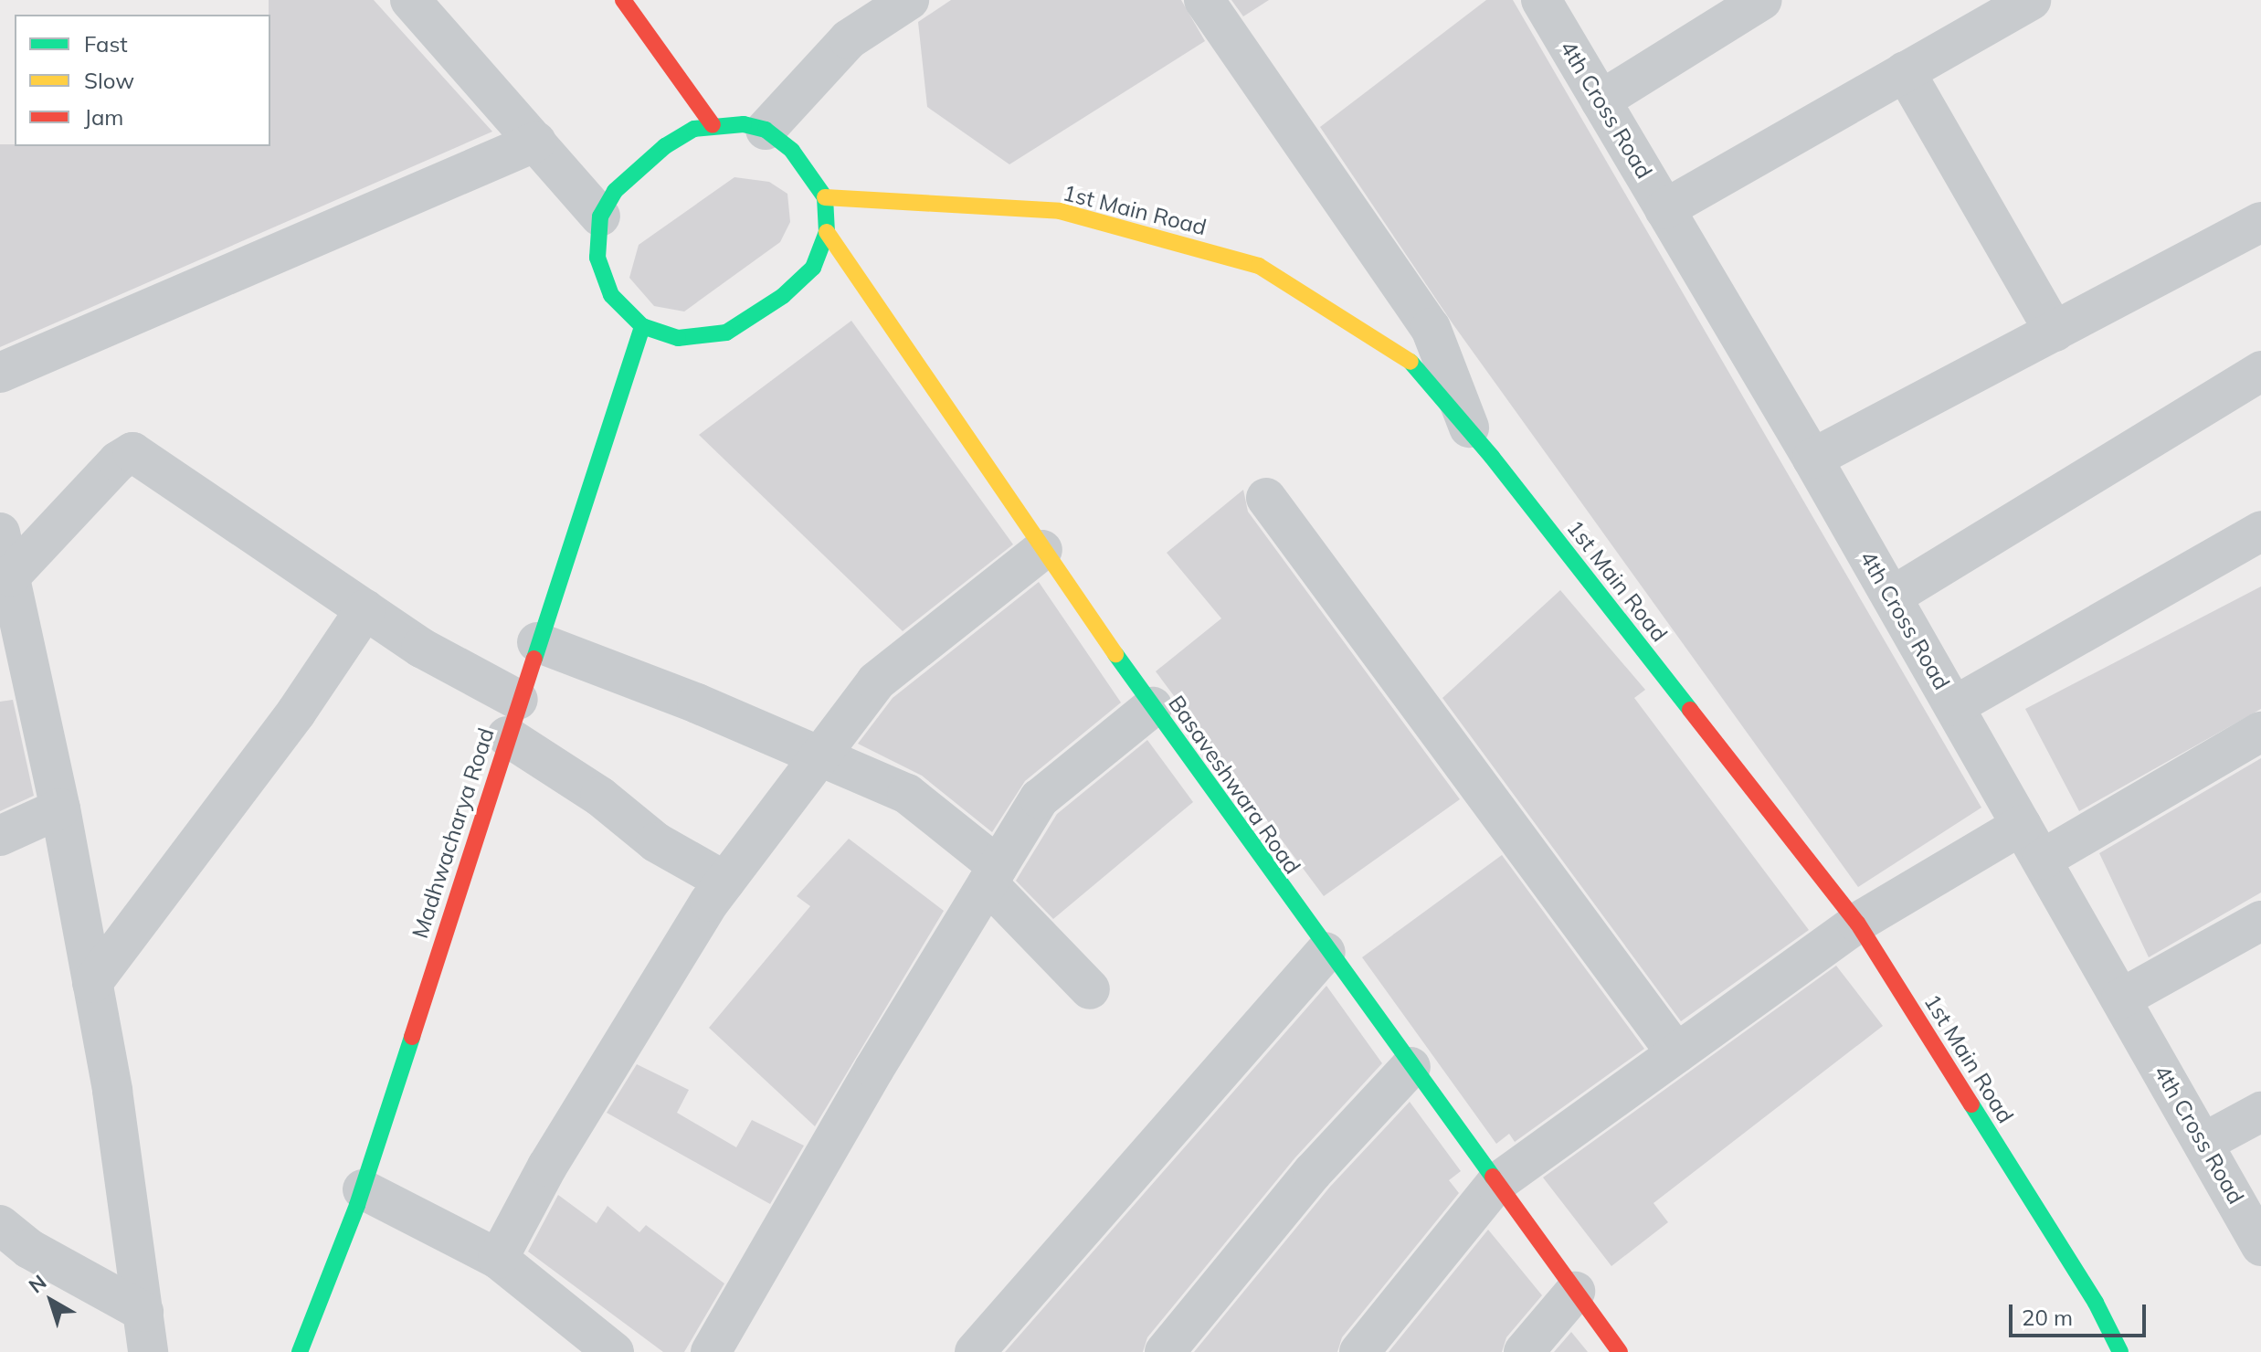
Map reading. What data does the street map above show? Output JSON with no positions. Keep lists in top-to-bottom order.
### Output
{
  "streets": {
    "street": [
      "4th Cross Road",
      "1st Main Road",
      "Basaveshwara Road",
      "Madhwacharya Road"
    ]
  },
  "crossings": [
    ["1st Main Road", "Basaveshwara Road"],
    ["1st Main Road", "Madhwacharya Road"],
    ["Basaveshwara Road", "Madhwacharya Road"]
  ],
  "legend": ["Fast", "Slow", "Jam"],
  "scale_bar": "20 m",
  "north": "top left"
}
